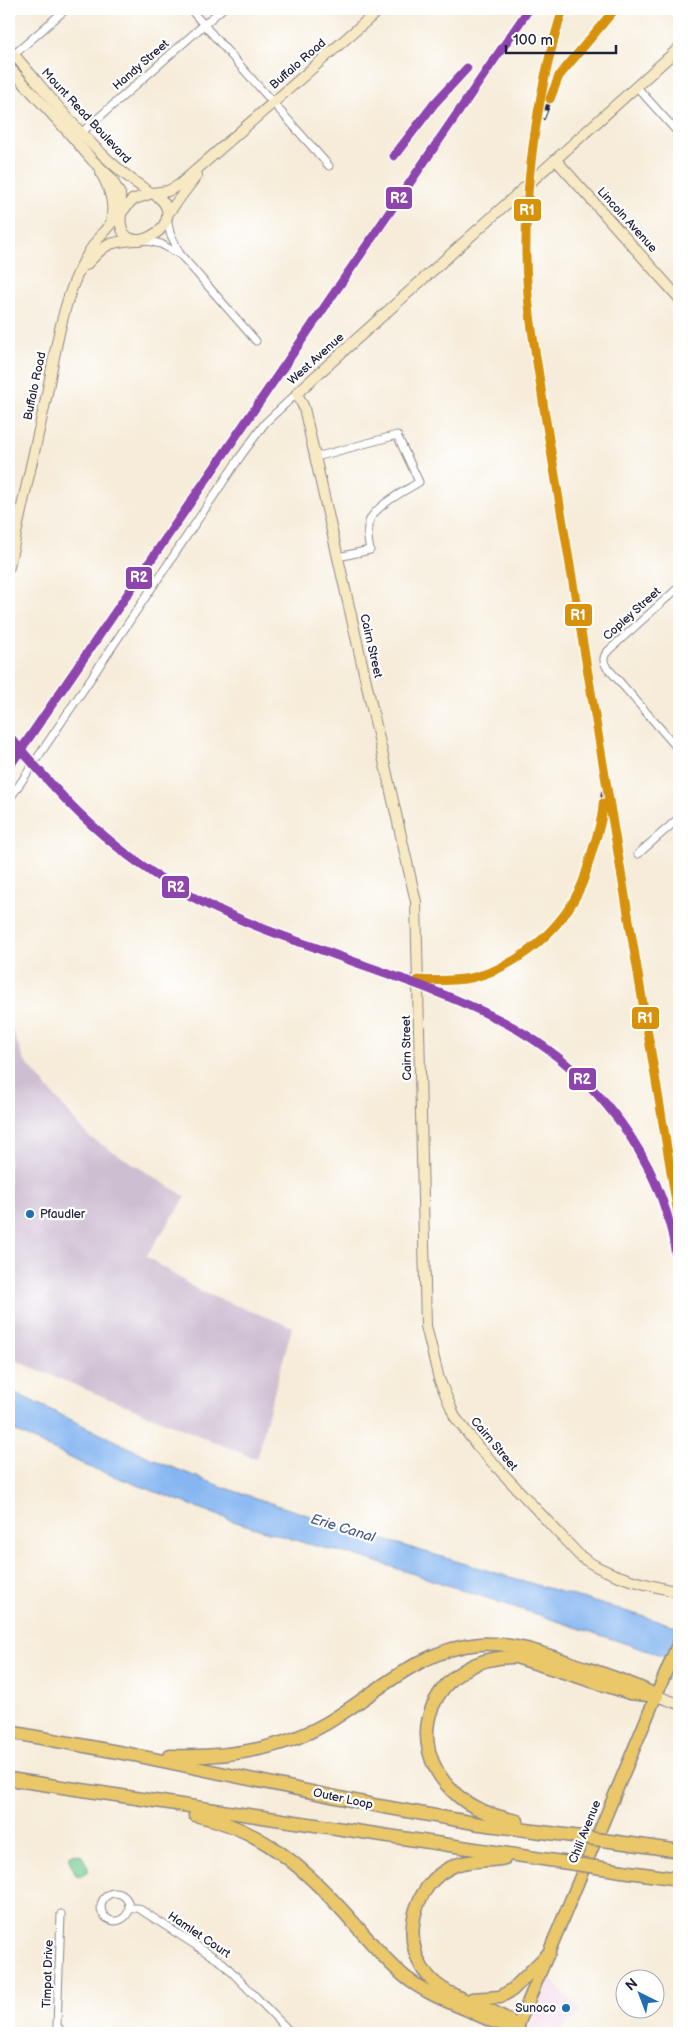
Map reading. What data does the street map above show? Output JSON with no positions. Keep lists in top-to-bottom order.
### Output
{
  "streets": {
    "highway": ["Outer Loop"],
    "main road": ["Chili Avenue"],
    "street": [
      "Buffalo Road",
      "Handy Street",
      "Mount Read Boulevard",
      "Lincoln Avenue",
      "West Avenue",
      "Copley Street",
      "Cairn Street",
      "Hamlet Court",
      "Timpat Drive"
    ]
  },
  "crossings": [
    ["Buffalo Road", "Mount Read Boulevard"],
    ["Handy Street", "Mount Read Boulevard"],
    ["Lincoln Avenue", "West Avenue"],
    ["West Avenue", "Cairn Street"]
  ],
  "water": ["Erie Canal"],
  "places": ["Pfaudler", "Sunoco"],
  "lines": ["transit line R1", "transit line R2"],
  "scale_bar": "100 m",
  "north": "top left"
}
